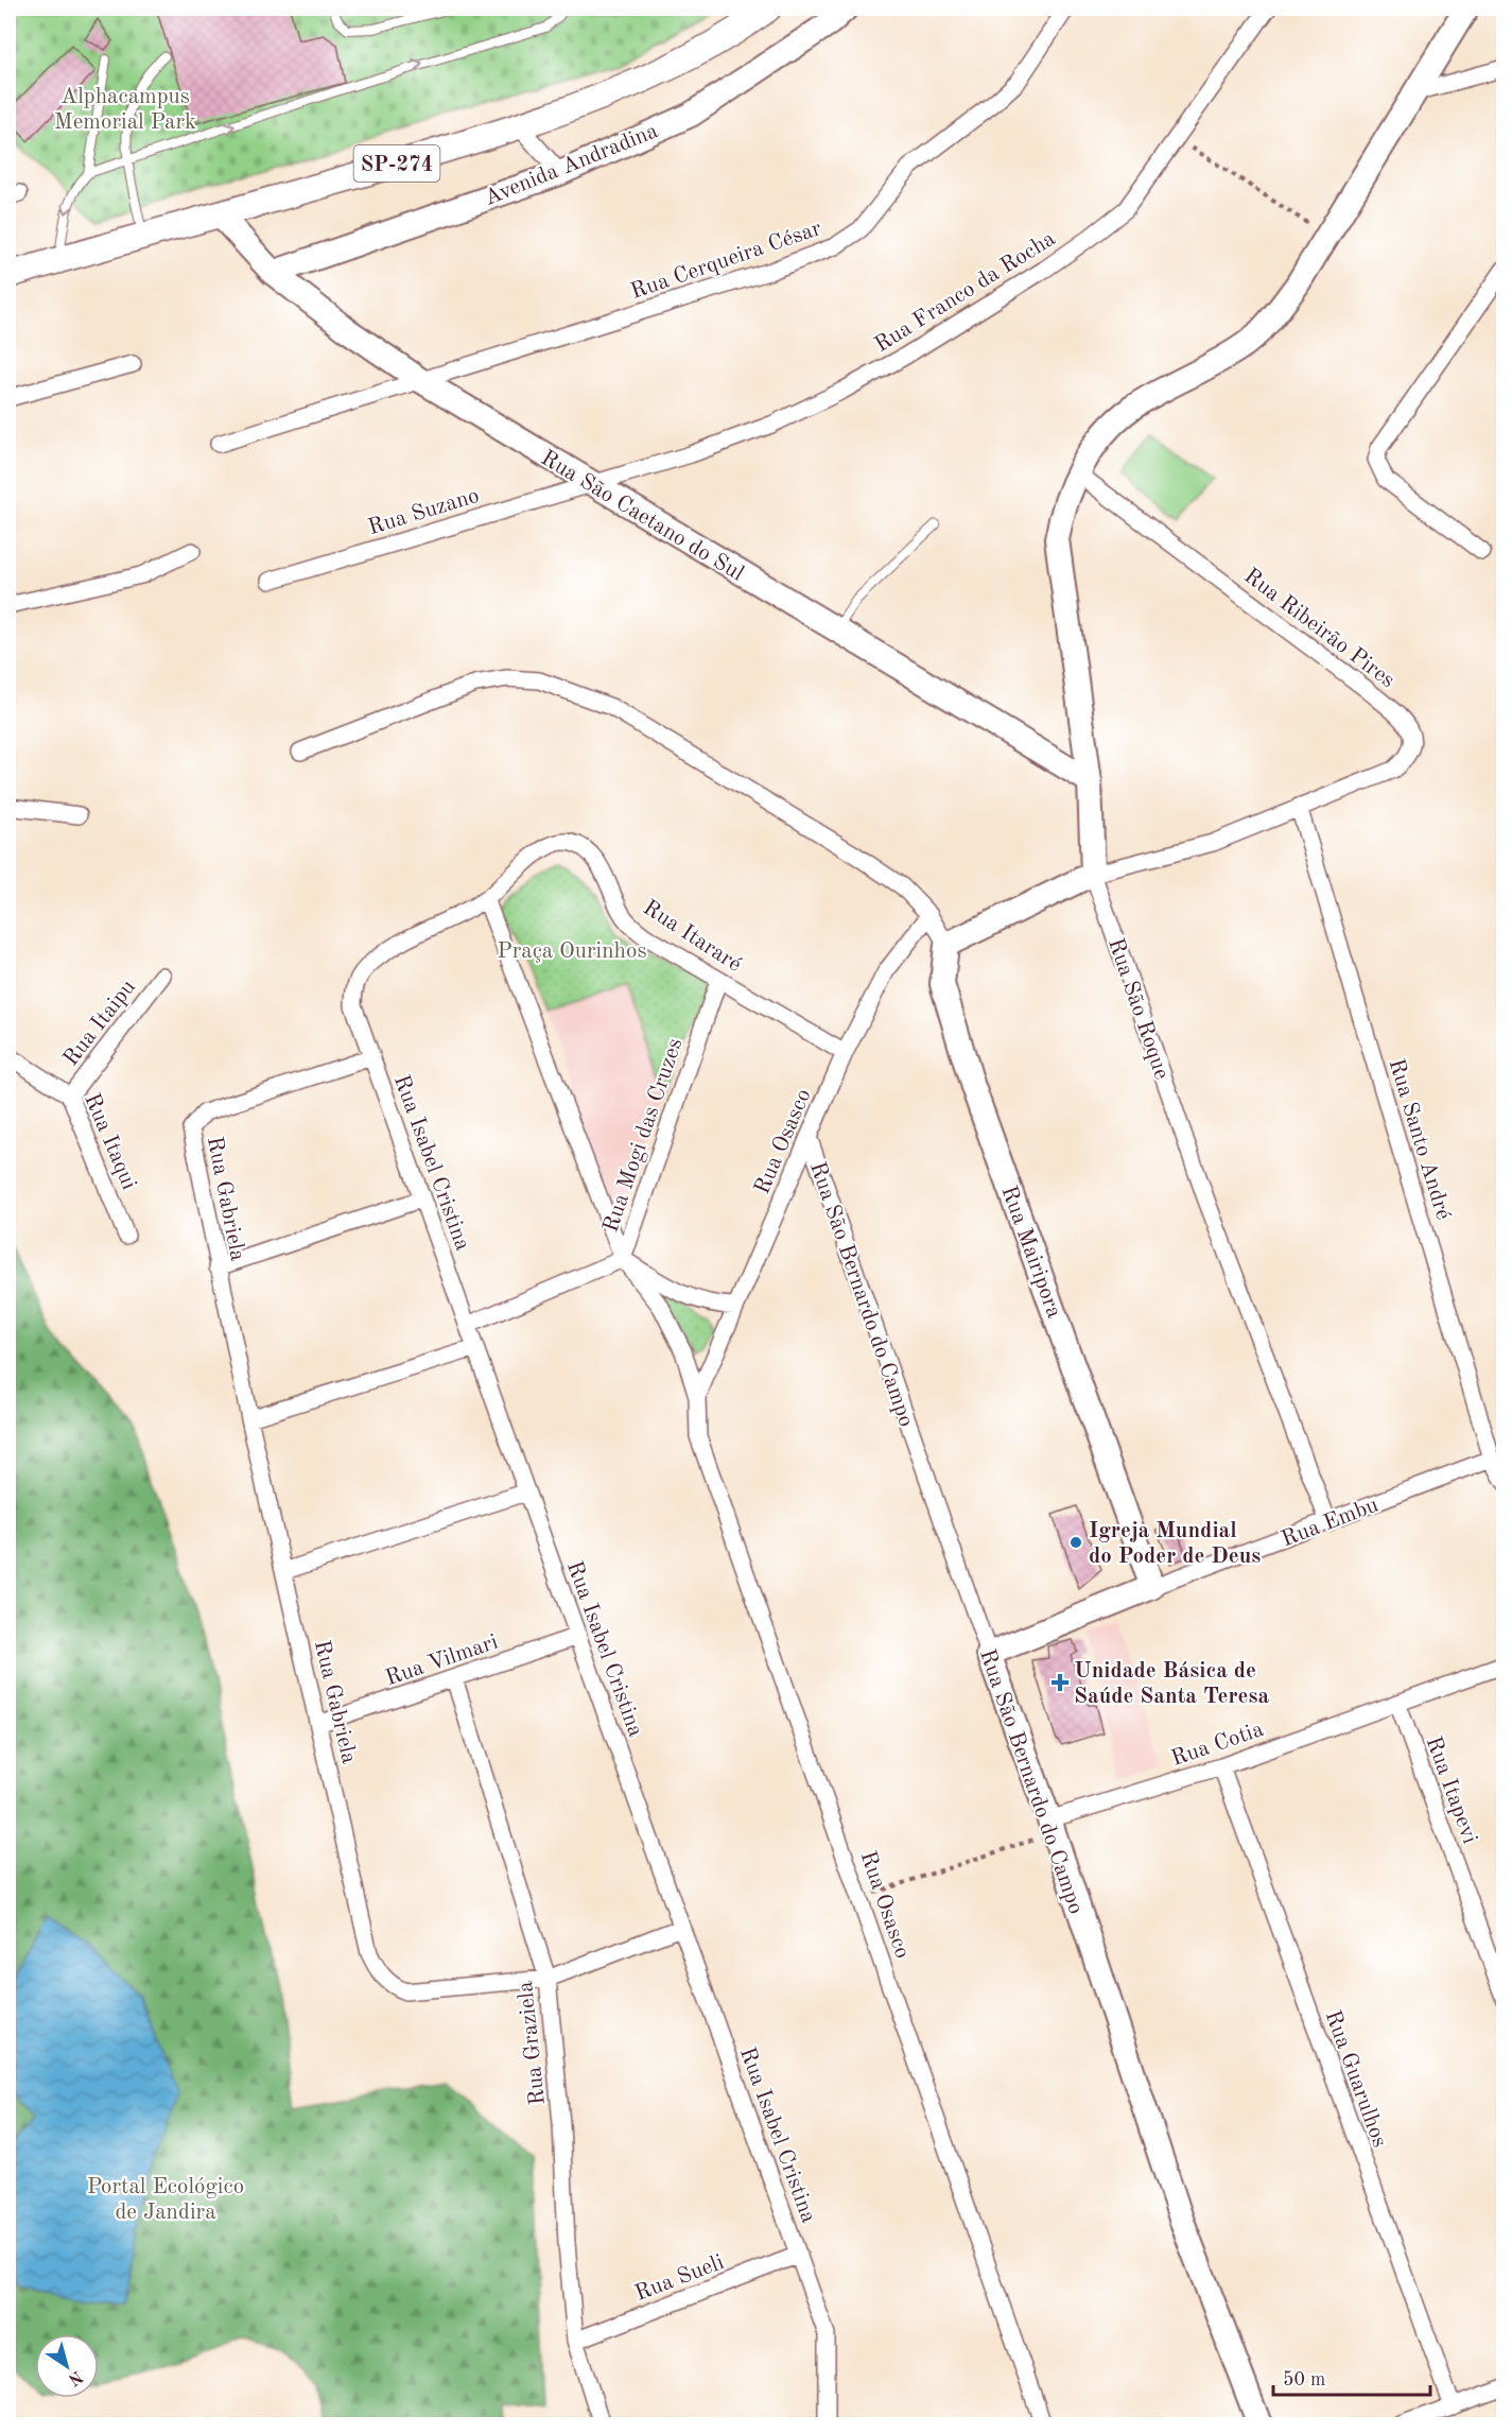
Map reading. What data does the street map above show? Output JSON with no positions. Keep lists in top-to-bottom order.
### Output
{
  "streets": {
    "main road": ["SP-274"],
    "street": [
      "Avenida Andradina",
      "Rua Cerqueira César",
      "Rua Franco da Rocha",
      "Rua Suzano",
      "Rua São Caetano do Sul",
      "Rua Ribeirão Pires",
      "Rua Itararé",
      "Rua São Roque",
      "Rua Itaipu",
      "Rua Mogi das Cruzes",
      "Rua Santo André",
      "Rua Itaqui",
      "Rua Osasco",
      "Rua Isabel Cristina",
      "Rua Gabriela",
      "Rua Mairipora",
      "Rua São Bernardo do Campo",
      "Rua Embu",
      "Rua Vilmari",
      "Rua Cotia",
      "Rua Itapevi",
      "Rua Graziela",
      "Rua Guarulhos",
      "Rua Sueli"
    ]
  },
  "crossings": [
    ["SP-274", "Rua São Caetano do Sul"],
    ["Avenida Andradina", "Rua São Caetano do Sul"],
    ["Rua Cerqueira César", "Rua São Caetano do Sul"],
    ["Rua Franco da Rocha", "Rua Suzano"],
    ["Rua Franco da Rocha", "Rua São Caetano do Sul"],
    ["Rua Suzano", "Rua São Caetano do Sul"],
    ["Rua São Caetano do Sul", "Rua São Roque"],
    ["Rua Ribeirão Pires", "Rua São Roque"],
    ["Rua Ribeirão Pires", "Rua Santo André"],
    ["Rua Itararé", "Rua Mogi das Cruzes"],
    ["Rua Itararé", "Rua Osasco"],
    ["Rua Itararé", "Rua Isabel Cristina"],
    ["Rua São Roque", "Rua Embu"],
    ["Rua Itaipu", "Rua Itaqui"],
    ["Rua Mogi das Cruzes", "Rua Osasco"],
    ["Rua Santo André", "Rua Embu"],
    ["Rua Osasco", "Rua Isabel Cristina"],
    ["Rua Osasco", "Rua São Bernardo do Campo"],
    ["Rua Isabel Cristina", "Rua Gabriela"],
    ["Rua Isabel Cristina", "Rua Vilmari"],
    ["Rua Isabel Cristina", "Rua Sueli"],
    ["Rua Gabriela", "Rua Vilmari"],
    ["Rua Gabriela", "Rua Graziela"],
    ["Rua Mairipora", "Rua Embu"],
    ["Rua São Bernardo do Campo", "Rua Embu"],
    ["Rua São Bernardo do Campo", "Rua Cotia"],
    ["Rua Vilmari", "Rua Graziela"],
    ["Rua Cotia", "Rua Itapevi"],
    ["Rua Cotia", "Rua Guarulhos"],
    ["Rua Graziela", "Rua Sueli"]
  ],
  "parks": ["Alphacampus Memorial Park", "Praça Ourinhos", "Portal Ecológico de Jandira"],
  "places": {
    "other": ["Igreja Mundial do Poder de Deus"],
    "health": ["Unidade Básica de Saúde Santa Teresa"]
  },
  "scale_bar": "50 m",
  "north": "bottom right"
}
